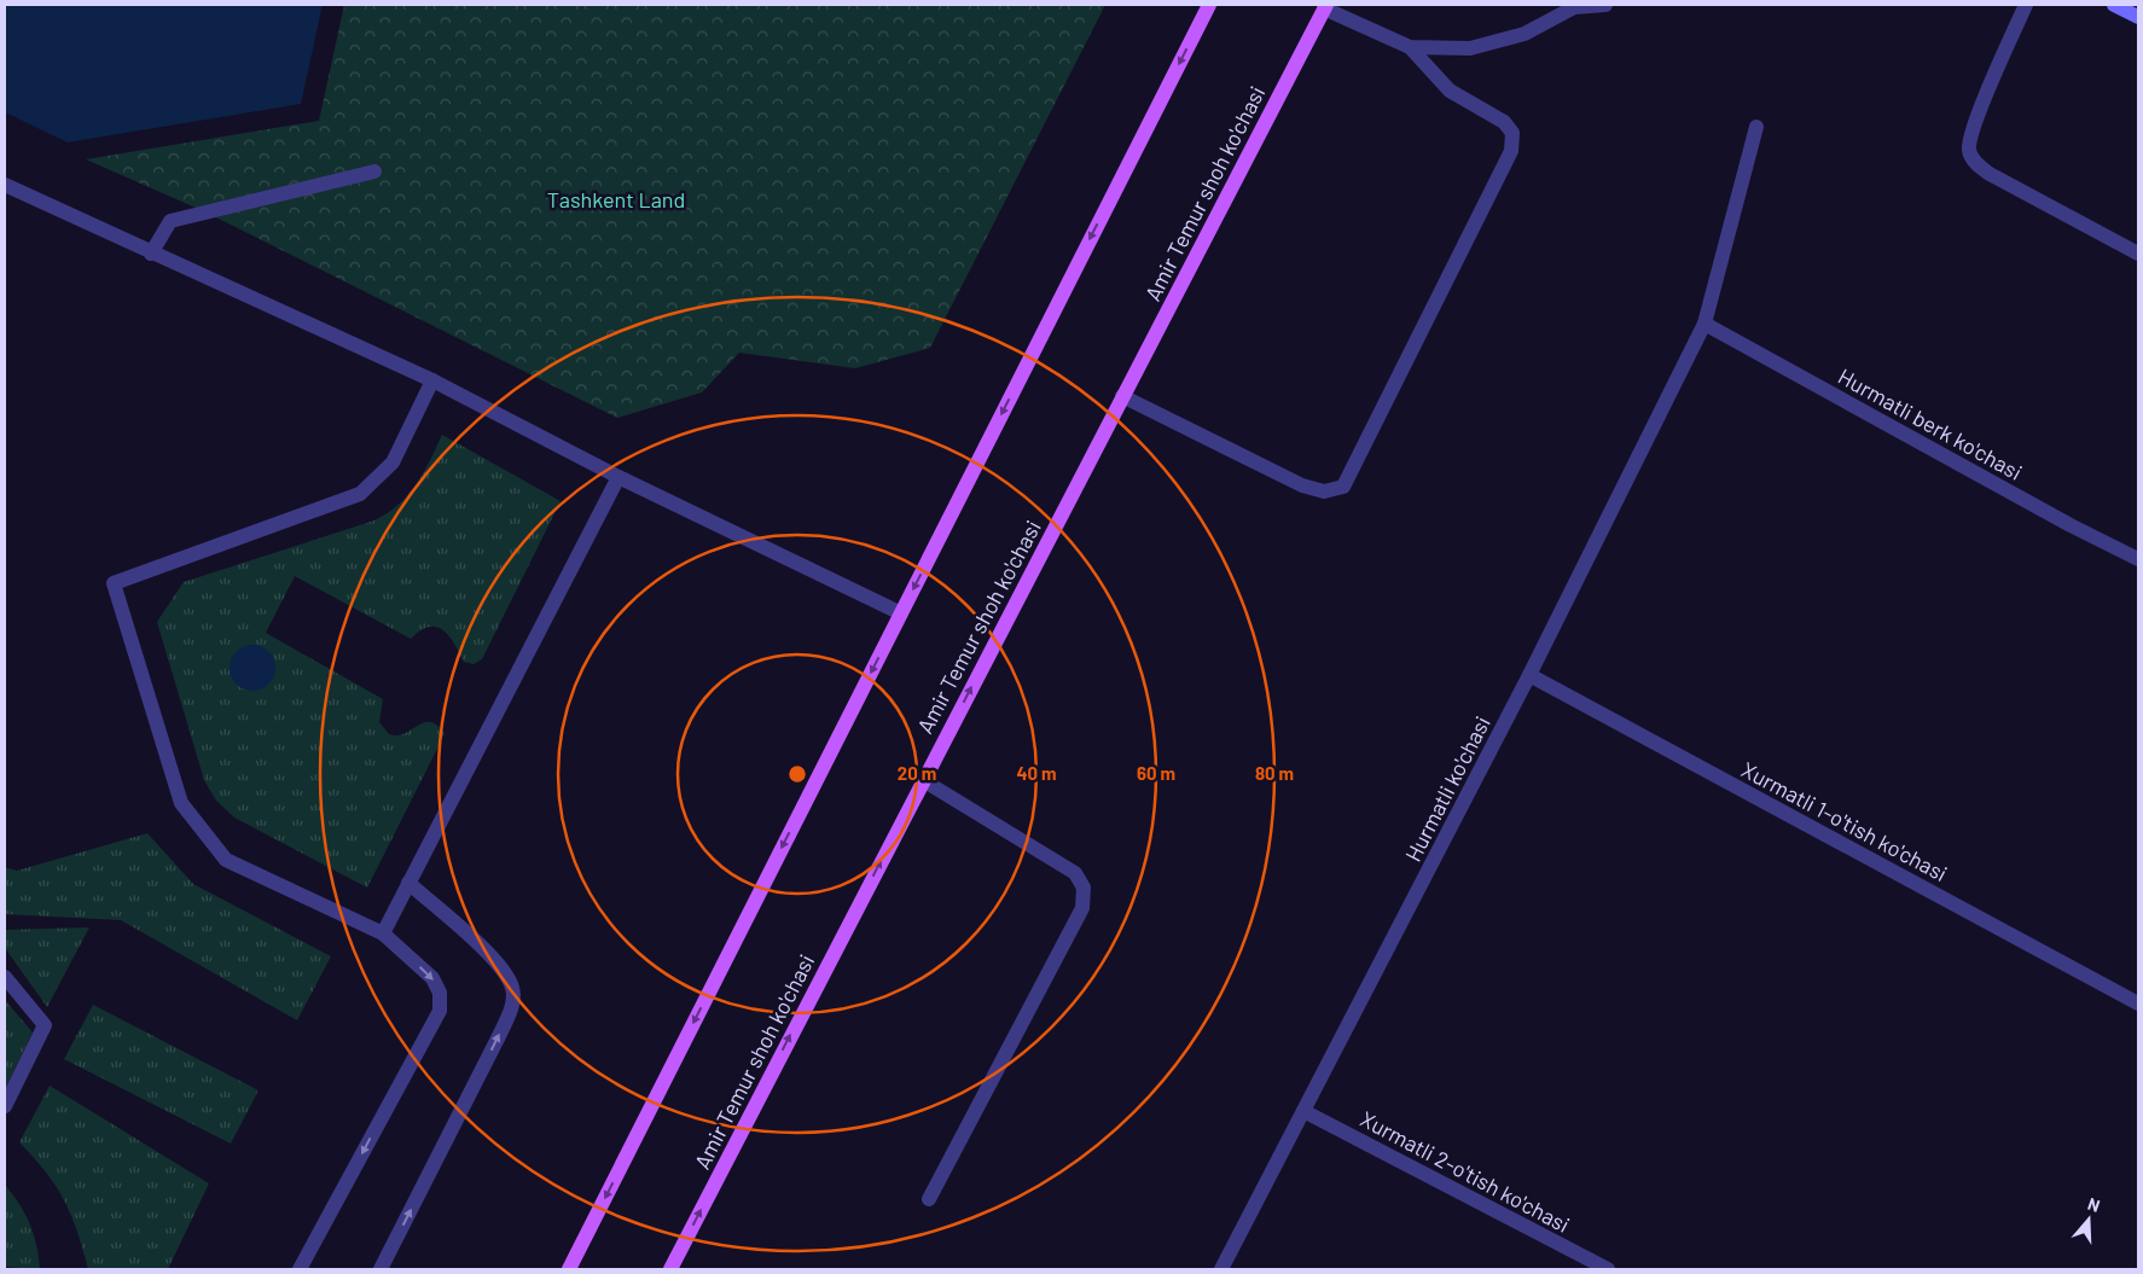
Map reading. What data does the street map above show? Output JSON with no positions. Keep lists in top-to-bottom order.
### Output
{
  "streets": {
    "main road": ["Amir Temur shoh ko'chasi"],
    "street": [
      "Hurmatli berk ko'chasi",
      "Hurmatli ko'chasi",
      "Xurmatli 1-o'tish ko'chasi",
      "Xurmatli 2-o'tish ko'chasi"
    ]
  },
  "crossings": [
    ["Hurmatli berk ko'chasi", "Hurmatli ko'chasi"],
    ["Hurmatli ko'chasi", "Xurmatli 1-o'tish ko'chasi"],
    ["Hurmatli ko'chasi", "Xurmatli 2-o'tish ko'chasi"]
  ],
  "parks": ["Tashkent Land"],
  "north": "top",
  "rings": [
    "20 m",
    "40 m",
    "60 m",
    "80 m"
  ]
}
